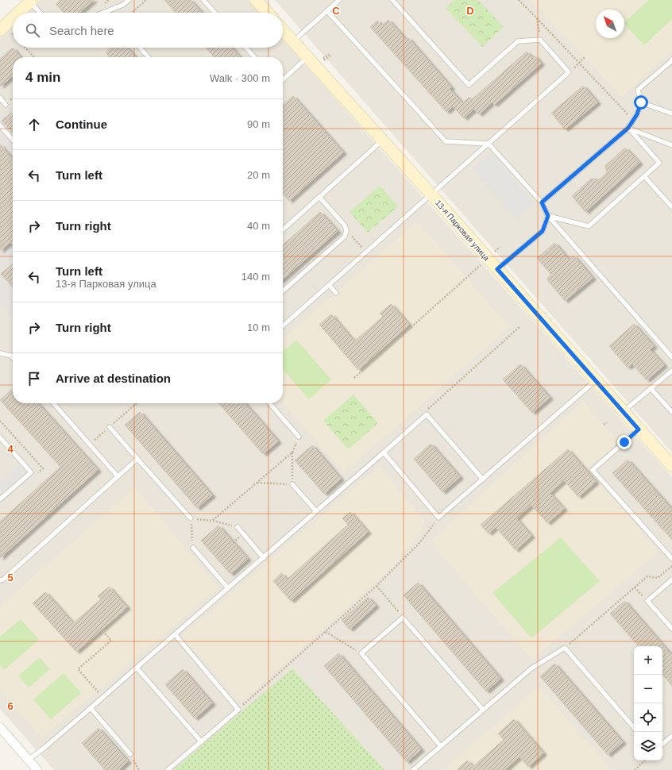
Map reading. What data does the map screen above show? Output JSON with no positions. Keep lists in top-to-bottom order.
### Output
{
  "streets": {
    "street": ["13-я Парковая улица"]
  },
  "north": "top left",
  "page": {
    "search": "Search here",
    "heading": ["4 min", "Walk · 300 m"],
    "list": [
      ["Continue", "90 m"],
      ["Turn left", "20 m"],
      ["Turn right", "40 m"],
      ["Turn left", "13-я Парковая улица", "140 m"],
      ["Turn right", "10 m"],
      "Arrive at destination"
    ],
    "map_buttons": ["+", "−"]
  },
  "grid": {
    "columns": ["C", "D"],
    "rows": ["4", "5", "6"]
  }
}
